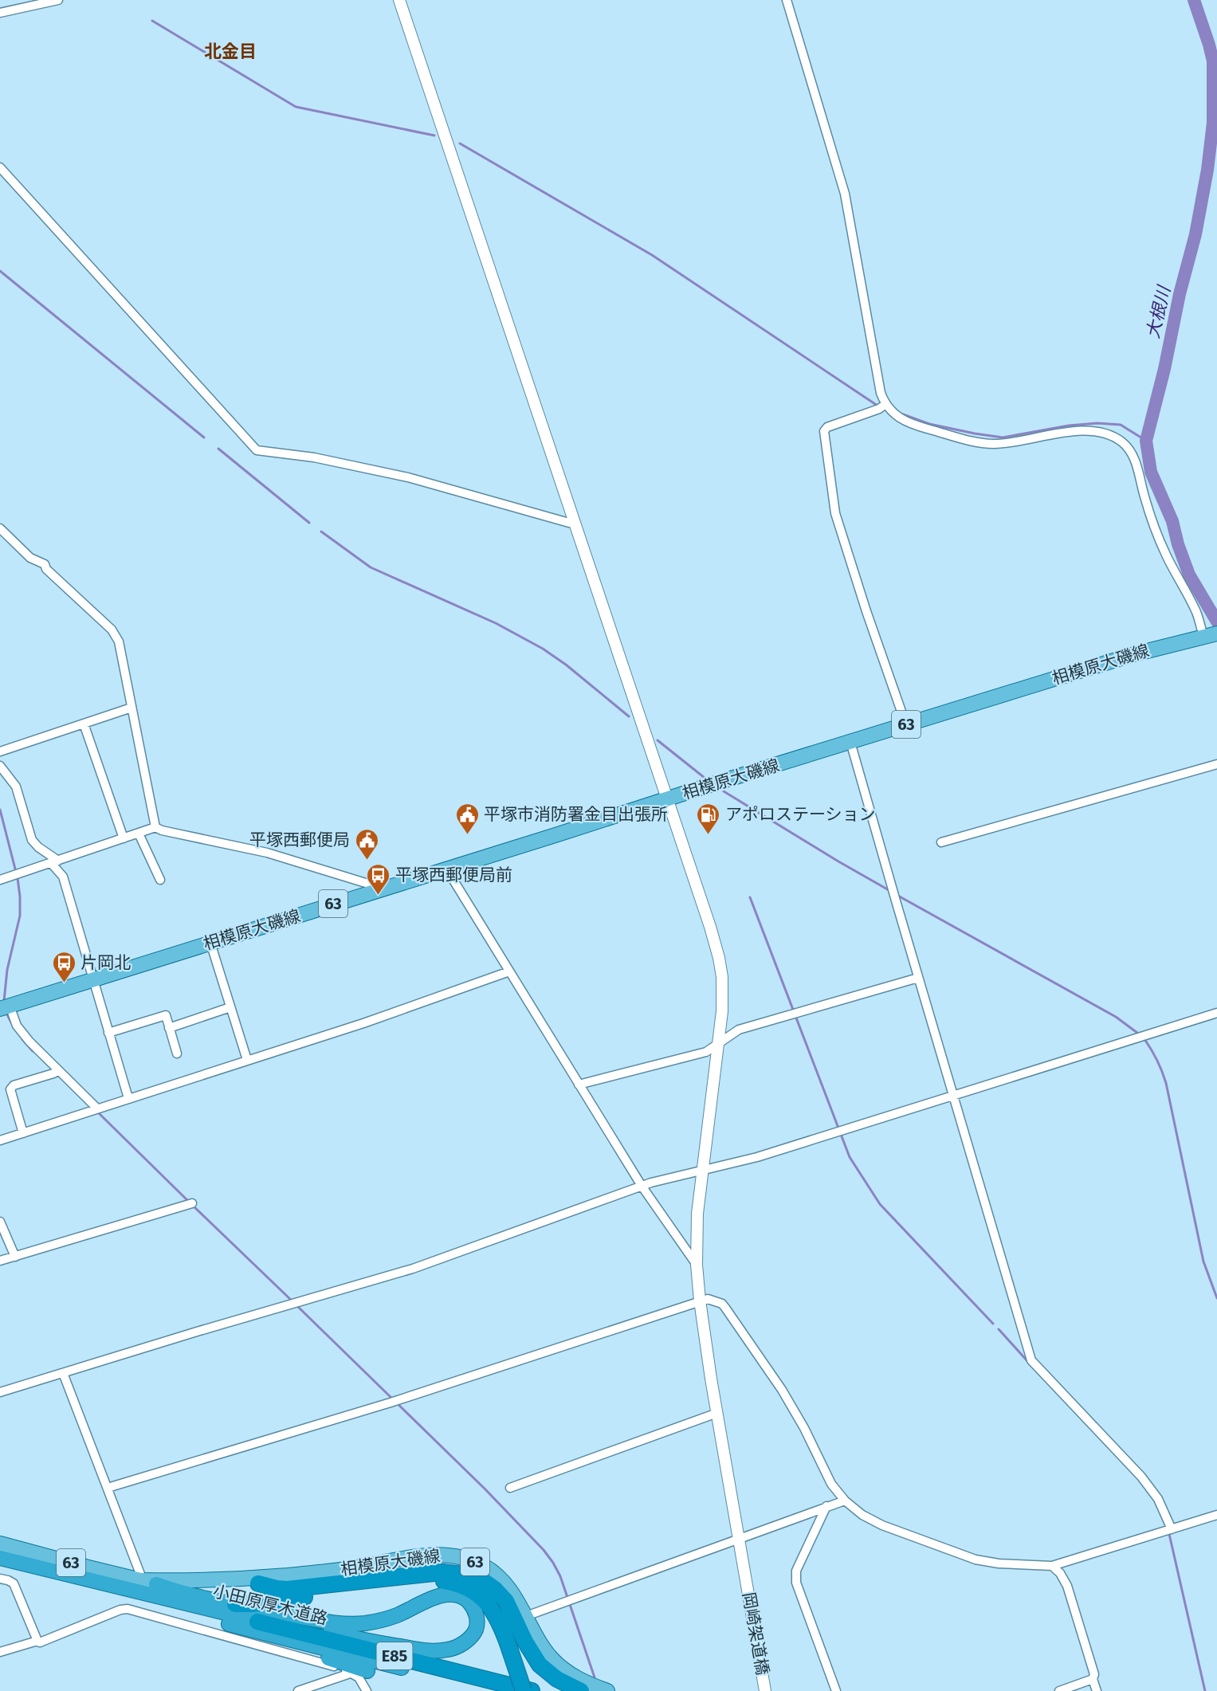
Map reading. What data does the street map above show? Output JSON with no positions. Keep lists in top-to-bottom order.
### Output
{
  "streets": {
    "highway": ["小田原厚木道路", "E85"],
    "main road": ["相模原大磯線", "63"],
    "street": ["岡崎架道橋"]
  },
  "crossings": [
    ["相模原大磯線", "63"],
    ["相模原大磯線", "岡崎架道橋"]
  ],
  "districts": ["北金目"],
  "water": ["大根川"],
  "places": {
    "public building": ["平塚市消防署金目出張所", "平塚西郵便局"],
    "fuel station": ["アポロステーション"],
    "bus stop": ["平塚西郵便局前", "片岡北"]
  }
}
